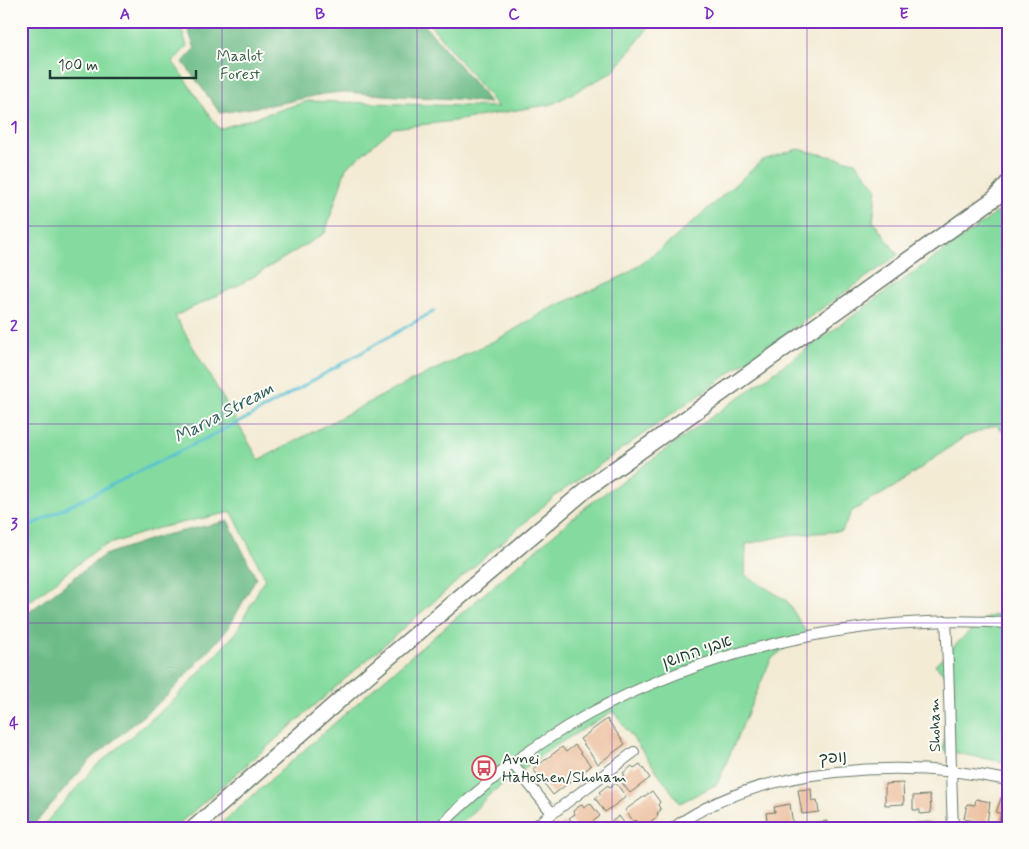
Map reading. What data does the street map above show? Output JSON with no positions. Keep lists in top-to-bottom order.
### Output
{
  "streets": {
    "street": ["אבני החושן", "Shoham", "נופך"]
  },
  "crossings": [
    ["אבני החושן", "Shoham"],
    ["Shoham", "נופך"]
  ],
  "water": ["Marva Stream"],
  "parks": ["Maalot Forest"],
  "places": {
    "bus stop": ["Avnei HaHoshen/Shoham"]
  },
  "scale_bar": "100 m",
  "grid": {
    "columns": [
      "A",
      "B",
      "C",
      "D",
      "E"
    ],
    "rows": [
      "1",
      "2",
      "3",
      "4"
    ]
  }
}
